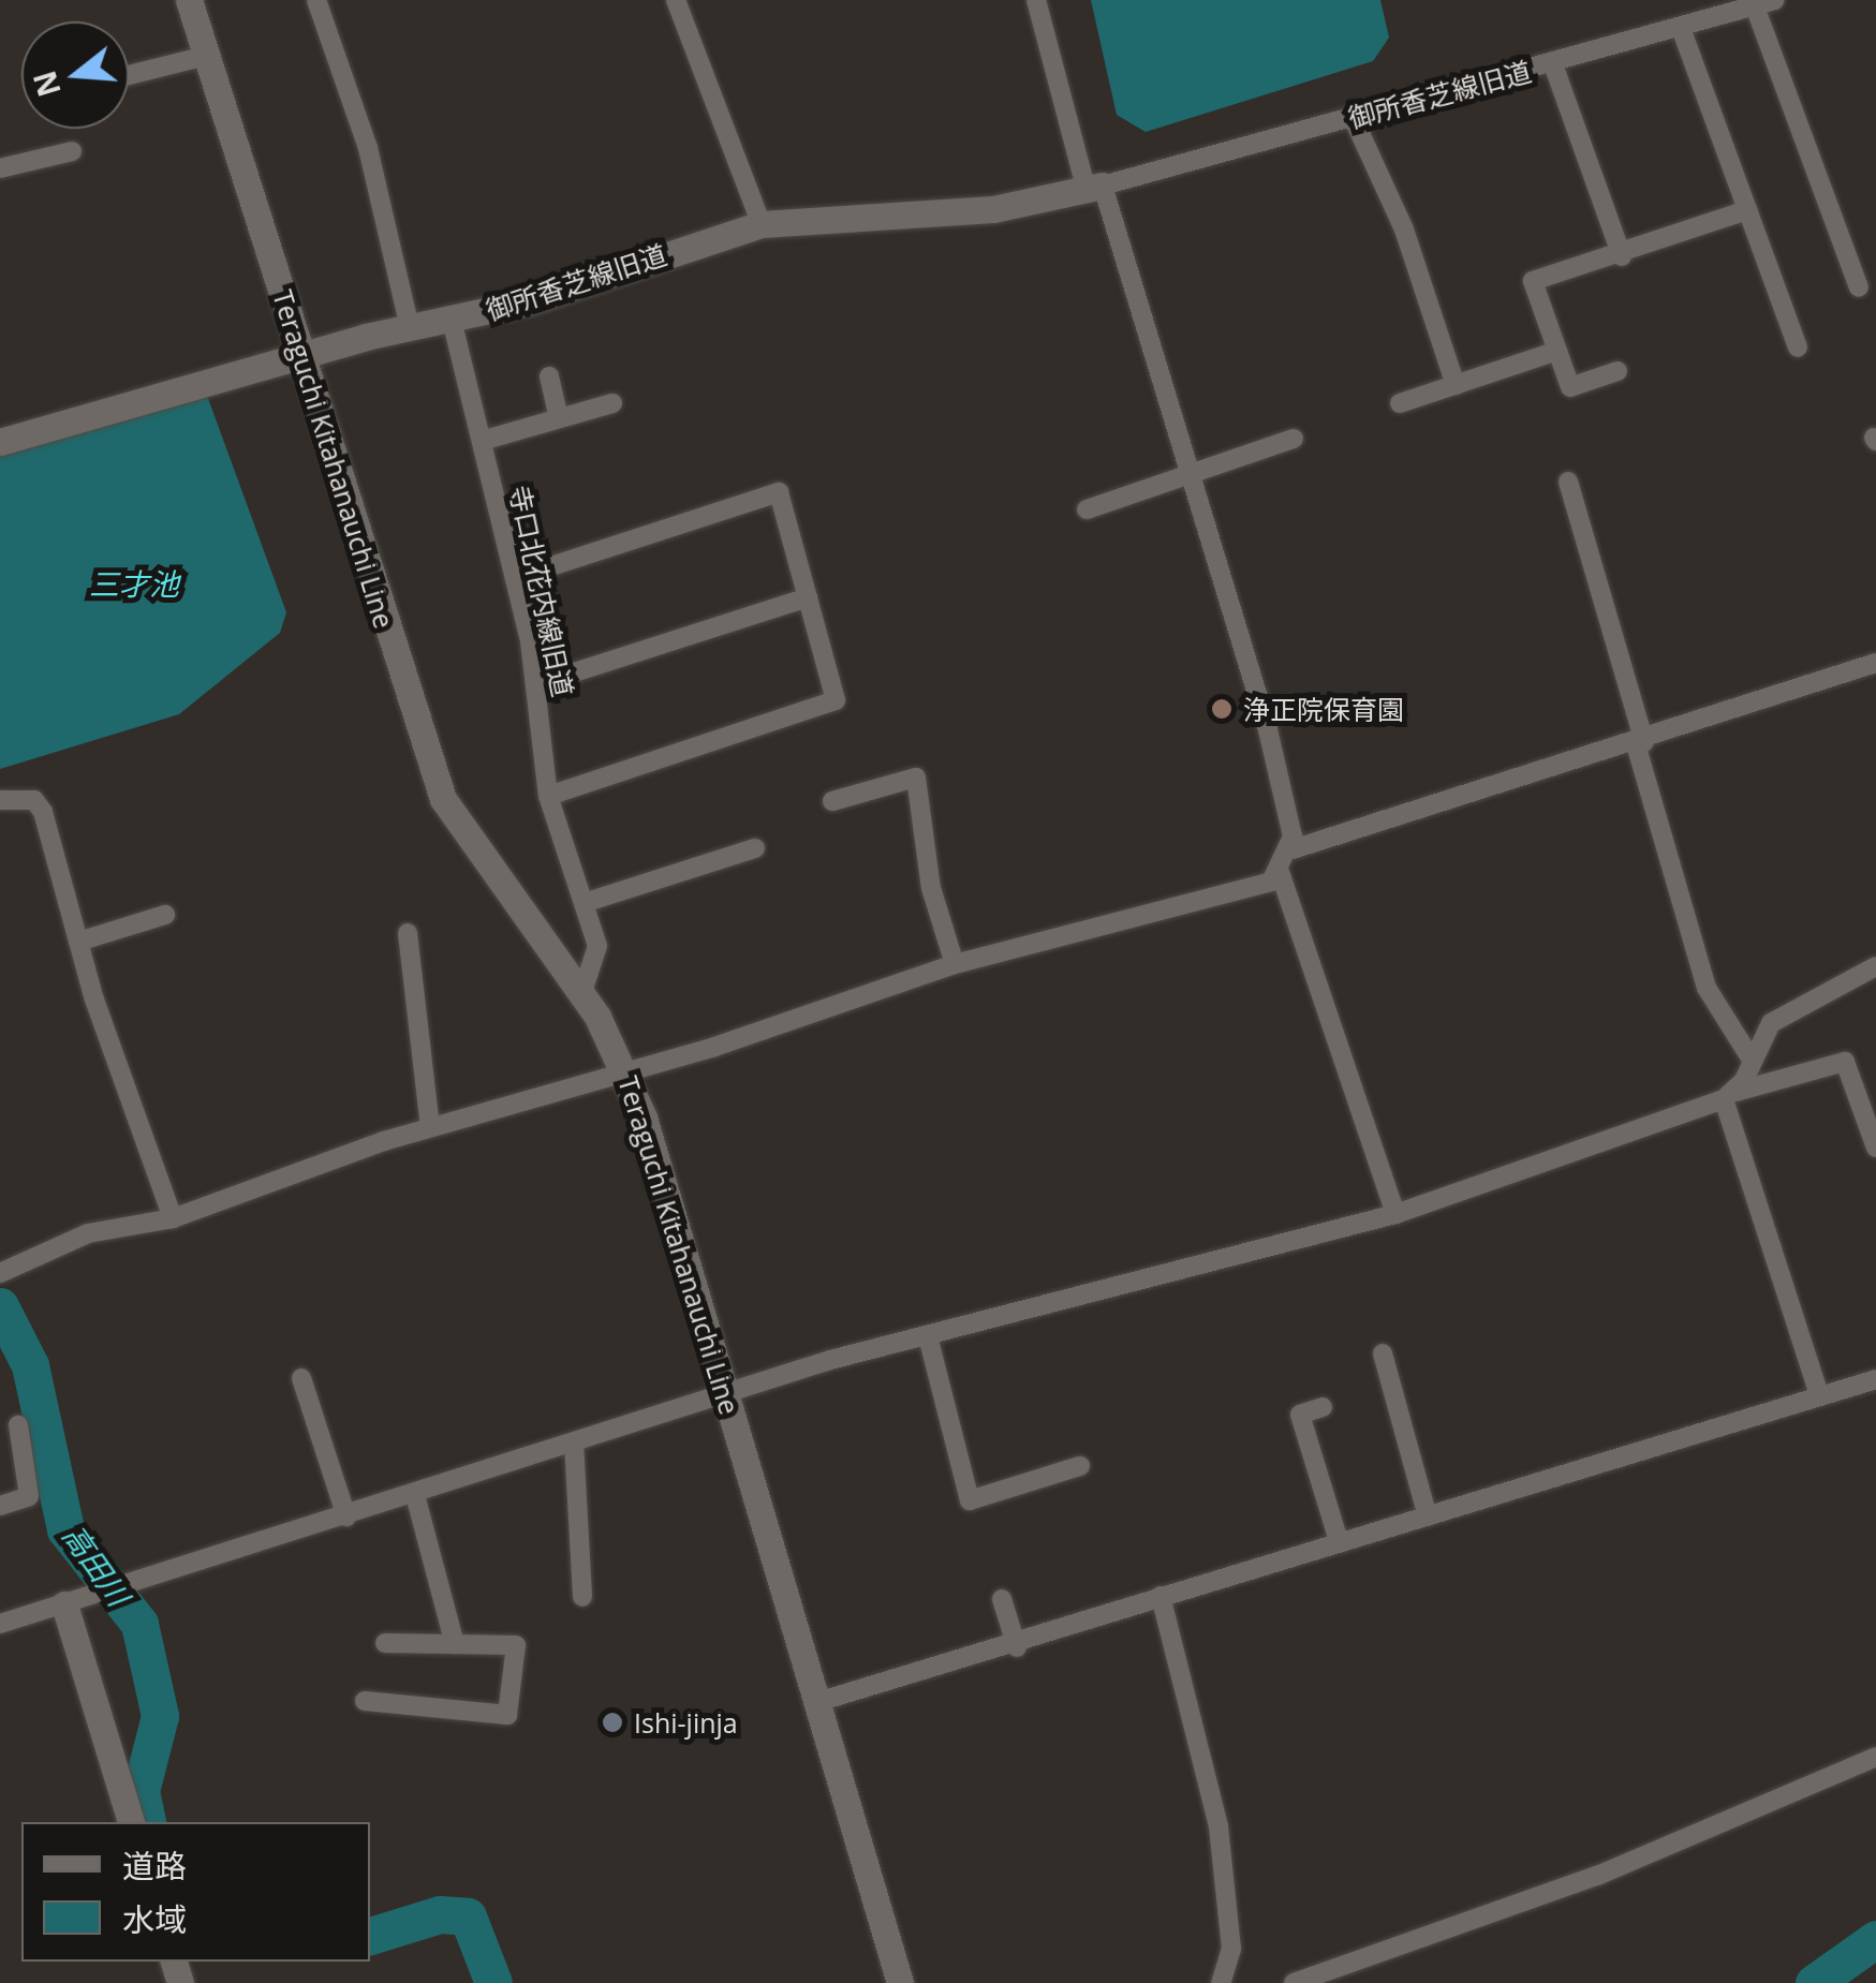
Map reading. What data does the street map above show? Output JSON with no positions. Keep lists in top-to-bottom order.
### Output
{
  "streets": {
    "main road": ["御所香芝線旧道", "Teraguchi Kitahanauchi Line"],
    "street": ["寺口北花内線旧道"]
  },
  "crossings": [
    ["御所香芝線旧道", "Teraguchi Kitahanauchi Line"],
    ["御所香芝線旧道", "寺口北花内線旧道"],
    ["Teraguchi Kitahanauchi Line", "寺口北花内線旧道"]
  ],
  "water": ["三才池", "高田川"],
  "places": ["浄正院保育園", "Ishi-jinja"],
  "legend": ["道路", "水域"],
  "north": "left"
}
